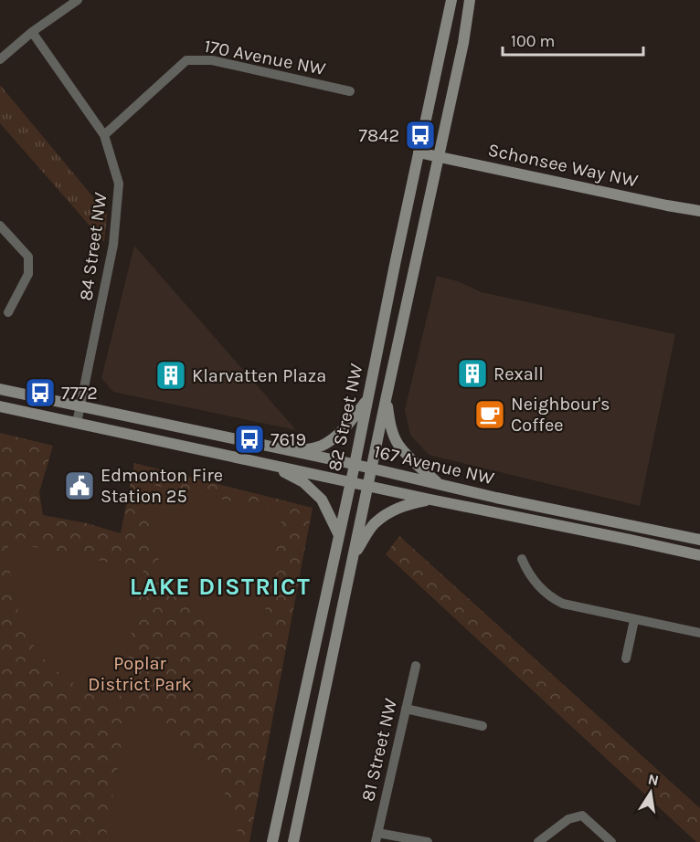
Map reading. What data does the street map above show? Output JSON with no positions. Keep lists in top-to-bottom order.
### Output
{
  "streets": {
    "main road": ["Schonsee Way NW", "82 Street NW", "167 Avenue NW"],
    "street": ["170 Avenue NW", "84 Street NW", "81 Street NW"]
  },
  "crossings": [
    ["170 Avenue NW", "84 Street NW"],
    ["Schonsee Way NW", "82 Street NW"],
    ["84 Street NW", "167 Avenue NW"],
    ["82 Street NW", "167 Avenue NW"]
  ],
  "districts": ["LAKE DISTRICT"],
  "parks": ["Poplar District Park"],
  "places": {
    "bus stop": ["7842", "7772", "7619"],
    "building": ["Rexall", "Klarvatten Plaza"],
    "cafe": ["Neighbour's Coffee"],
    "public building": ["Edmonton Fire Station 25"]
  },
  "scale_bar": "100 m",
  "north": "top"
}
